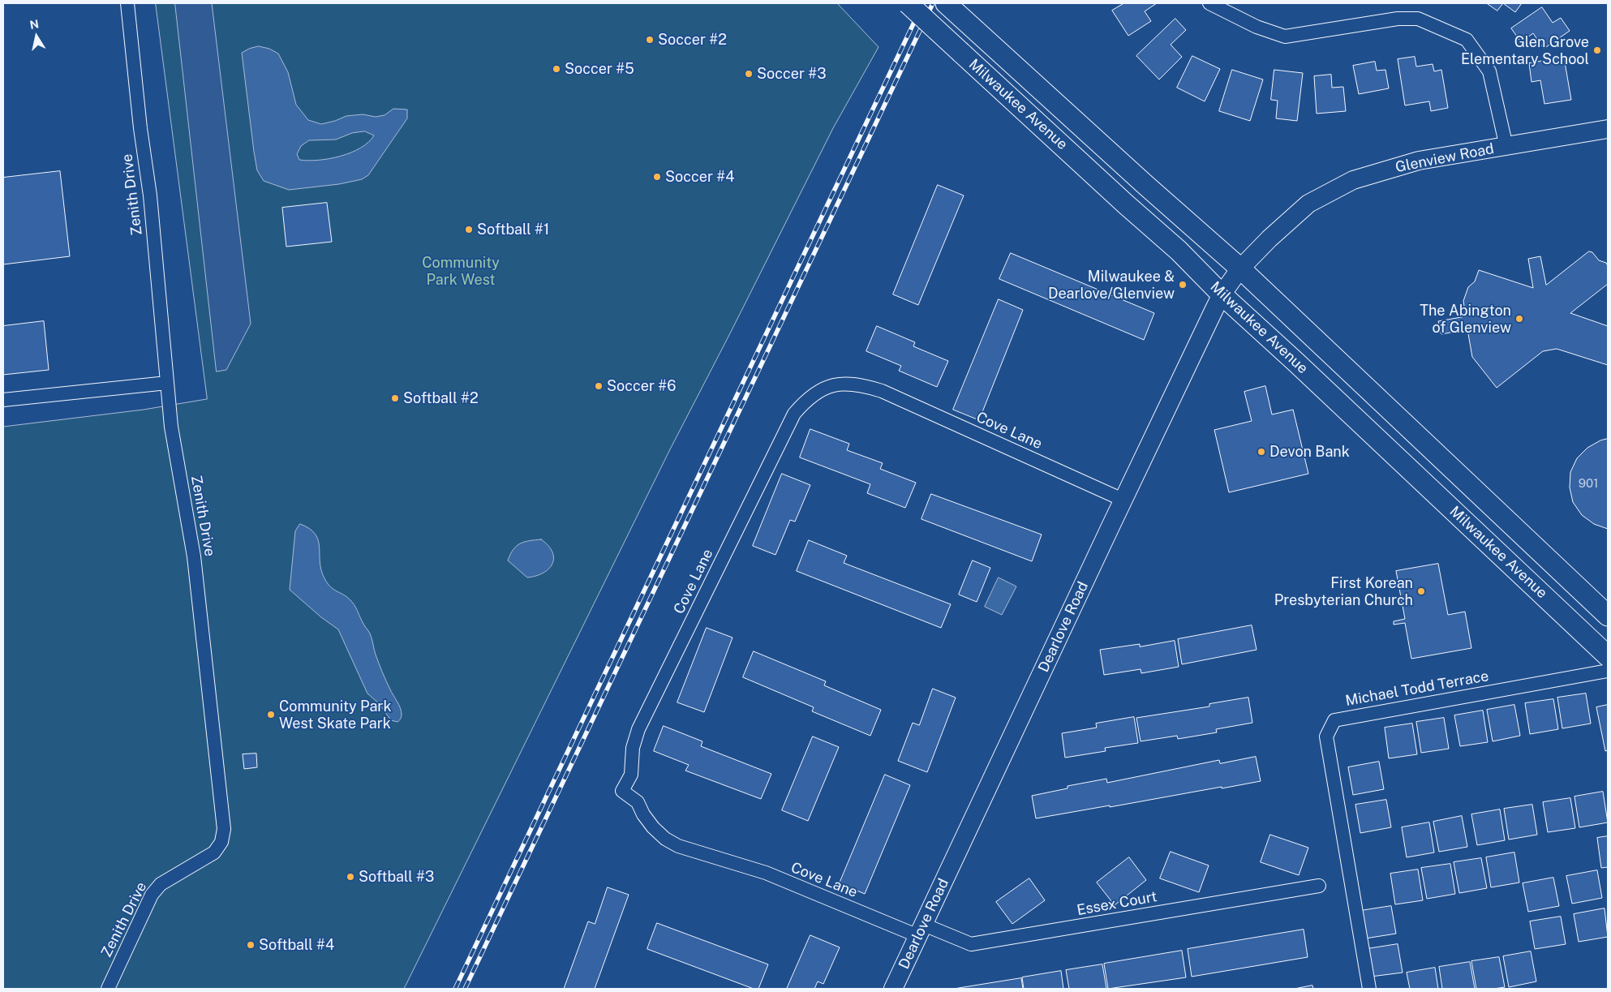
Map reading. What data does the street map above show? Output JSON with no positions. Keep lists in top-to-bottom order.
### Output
{
  "streets": {
    "main road": ["Milwaukee Avenue", "Glenview Road", "Dearlove Road"],
    "street": [
      "Zenith Drive",
      "Cove Lane",
      "Michael Todd Terrace",
      "Essex Court"
    ]
  },
  "crossings": [
    ["Milwaukee Avenue", "Glenview Road"],
    ["Milwaukee Avenue", "Dearlove Road"],
    ["Glenview Road", "Dearlove Road"],
    ["Cove Lane", "Dearlove Road"],
    ["Cove Lane", "Essex Court"],
    ["Dearlove Road", "Essex Court"]
  ],
  "parks": ["Community Park West"],
  "places": [
    "Soccer #2",
    "Glen Grove Elementary School",
    "Soccer #5",
    "Soccer #3",
    "Soccer #4",
    "Softball #1",
    "Milwaukee & Dearlove/Glenview",
    "The Abington of Glenview",
    "Soccer #6",
    "Softball #2",
    "Devon Bank",
    "First Korean Presbyterian Church",
    "Community Park West Skate Park",
    "Softball #3",
    "Softball #4"
  ],
  "house_numbers": ["901"],
  "north": "top"
}
